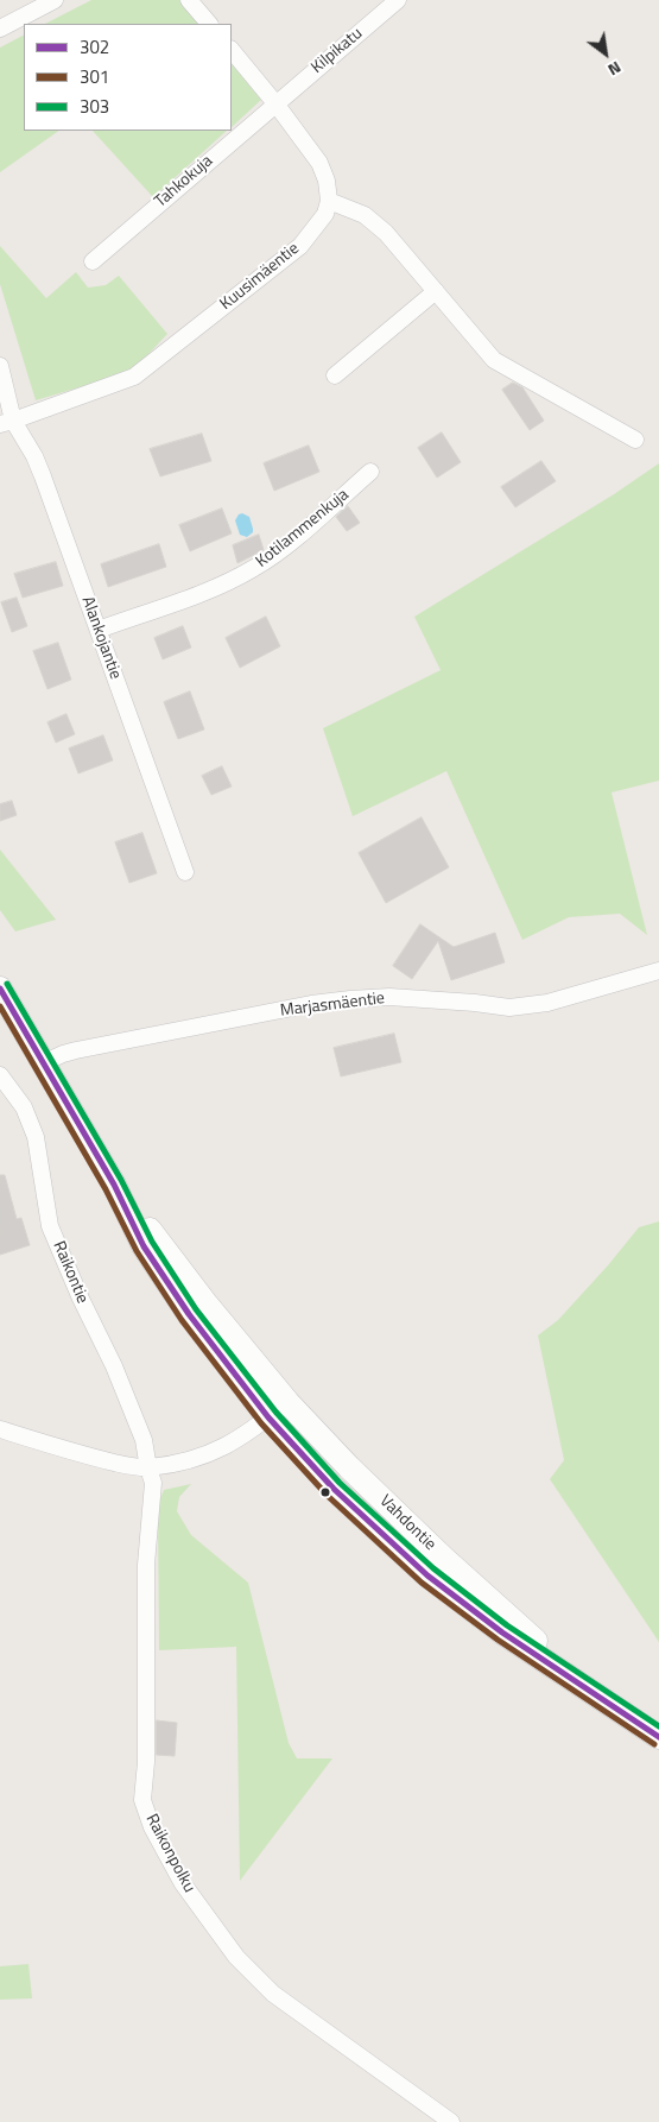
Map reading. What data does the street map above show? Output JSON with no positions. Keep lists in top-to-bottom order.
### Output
{
  "streets": {
    "main road": ["Vahdontie"],
    "street": [
      "Kilpikatu",
      "Tahkokuja",
      "Kuusimäentie",
      "Kotilammenkuja",
      "Alankojantie",
      "Marjasmäentie",
      "Raikontie",
      "Raikonpolku"
    ]
  },
  "crossings": [
    ["Kilpikatu", "Tahkokuja"],
    ["Kuusimäentie", "Alankojantie"],
    ["Kotilammenkuja", "Alankojantie"],
    ["Raikontie", "Raikonpolku"]
  ],
  "lines": ["transit line 303", "transit line 302", "transit line 301"],
  "legend": ["302", "301", "303"],
  "north": "bottom right"
}
